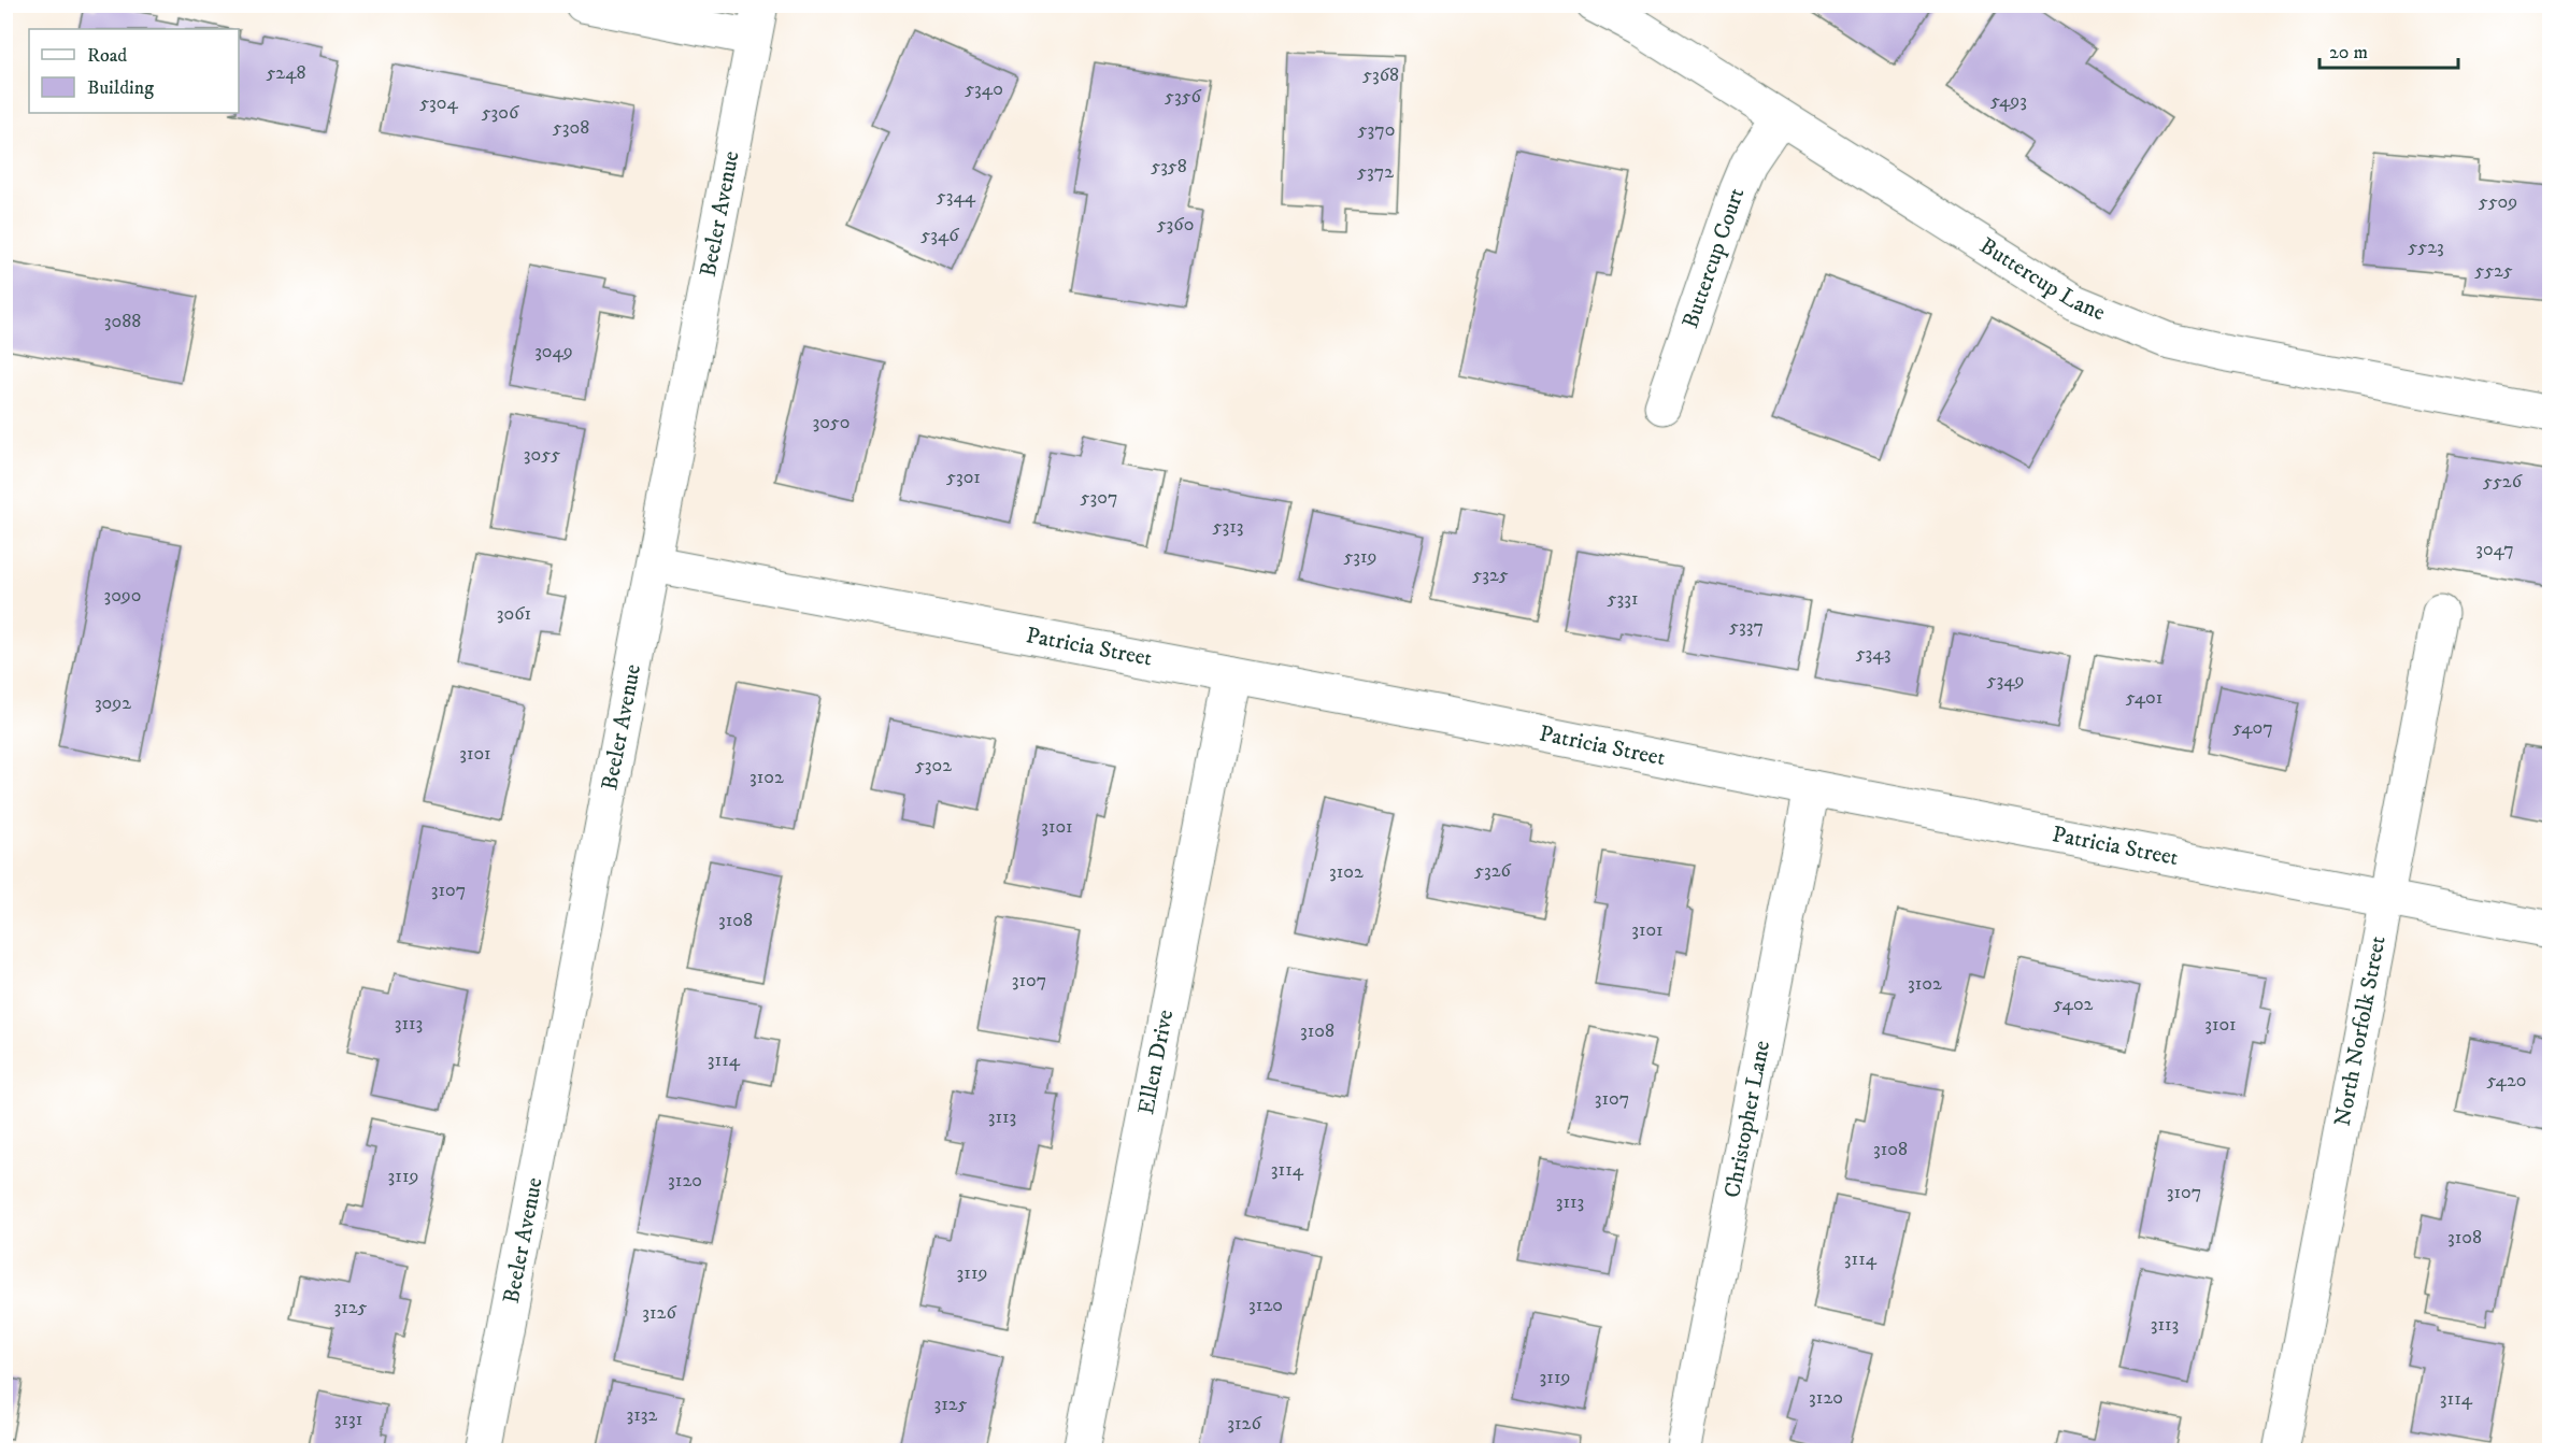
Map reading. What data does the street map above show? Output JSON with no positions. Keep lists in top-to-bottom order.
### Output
{
  "streets": {
    "street": [
      "Beeler Avenue",
      "Buttercup Court",
      "Buttercup Lane",
      "Patricia Street",
      "North Norfolk Street",
      "Ellen Drive",
      "Christopher Lane"
    ]
  },
  "crossings": [
    ["Beeler Avenue", "Patricia Street"],
    ["Buttercup Court", "Buttercup Lane"],
    ["Patricia Street", "North Norfolk Street"],
    ["Patricia Street", "Ellen Drive"],
    ["Patricia Street", "Christopher Lane"]
  ],
  "house_numbers": [
    "5248",
    "5368",
    "5340",
    "5356",
    "5493",
    "5304",
    "5306",
    "5308",
    "5370",
    "5358",
    "5372",
    "5344",
    "5509",
    "5360",
    "5346",
    "5523",
    "5525",
    "3088",
    "3049",
    "3050",
    "3055",
    "5301",
    "5526",
    "5307",
    "5313",
    "3047",
    "5319",
    "5325",
    "3090",
    "5331",
    "3061",
    "5337",
    "5343",
    "5349",
    "5401",
    "3092",
    "5407",
    "3101",
    "5302",
    "3102",
    "3101",
    "5326",
    "3102",
    "3107",
    "3108",
    "3101",
    "3107",
    "3102",
    "5402",
    "3113",
    "3101",
    "3108",
    "3114",
    "5420",
    "3107",
    "3113",
    "3108",
    "3114",
    "3119",
    "3120",
    "3107",
    "3113",
    "3108",
    "3114",
    "3119",
    "3120",
    "3125",
    "3126",
    "3113",
    "3119",
    "3120",
    "3114",
    "3125",
    "3132",
    "3131",
    "3126"
  ],
  "legend": ["Road", "Building"],
  "scale_bar": "20 m"
}
